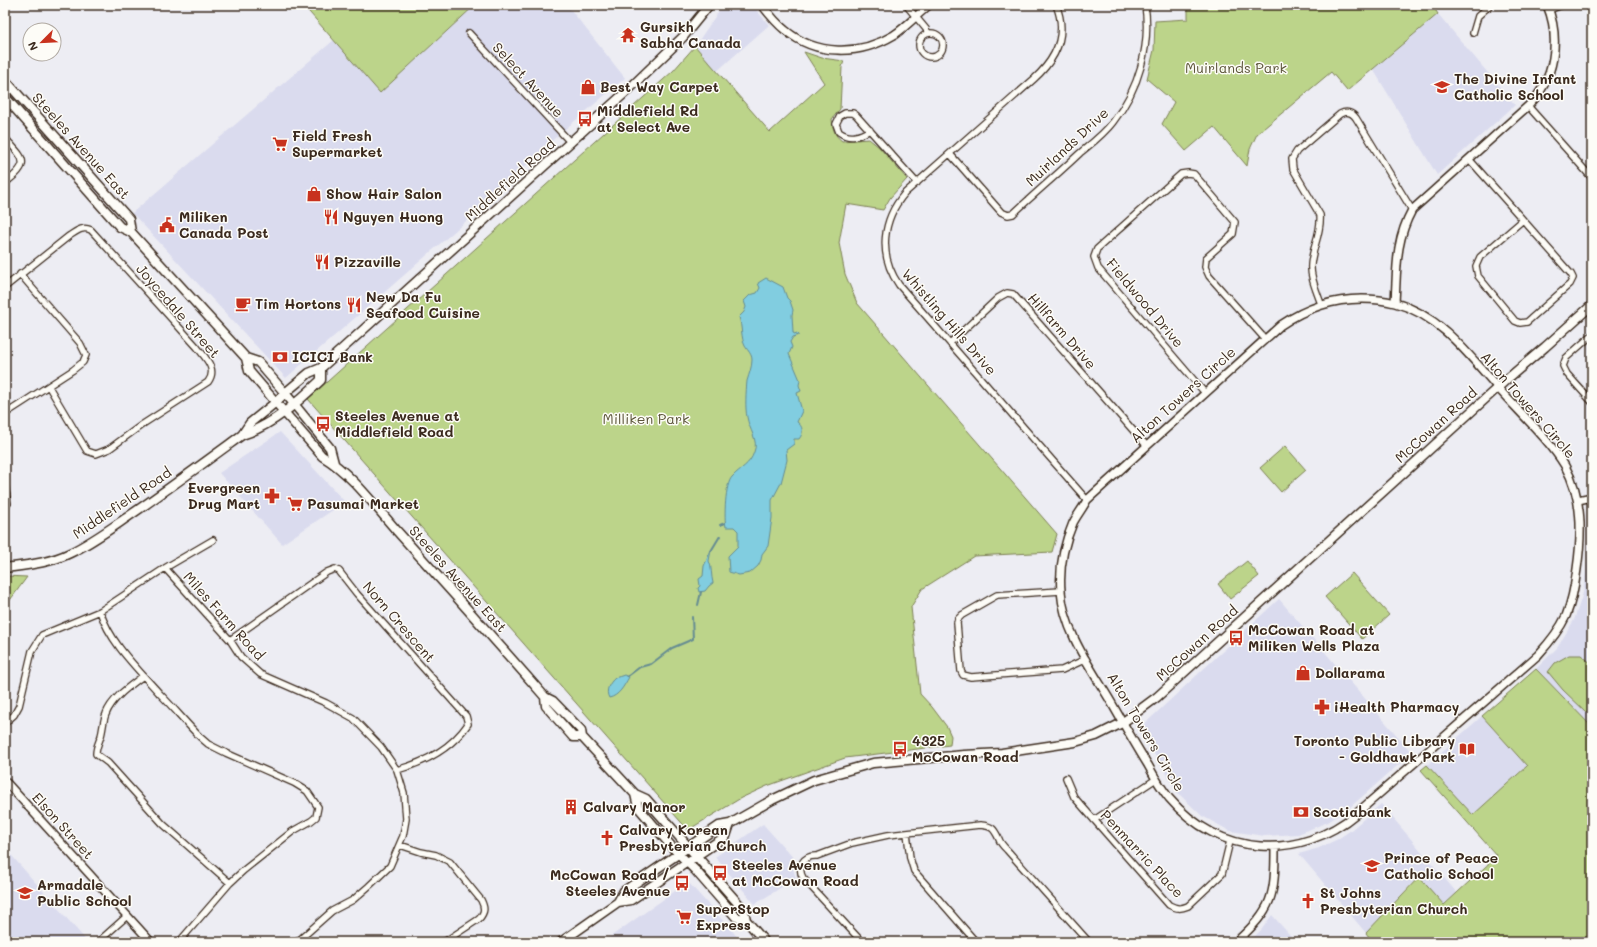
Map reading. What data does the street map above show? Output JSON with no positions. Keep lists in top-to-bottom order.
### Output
{
  "streets": {
    "main road": ["Steeles Avenue East", "Middlefield Road", "McCowan Road"],
    "street": [
      "Select Avenue",
      "Muirlands Drive",
      "Fieldwood Drive",
      "Joycedale Street",
      "Whistling Hills Drive",
      "Hillfarm Drive",
      "Alton Towers Circle",
      "Miles Farm Road",
      "Norn Crescent",
      "Elson Street",
      "Penmarric Place"
    ]
  },
  "crossings": [
    ["Select Avenue", "Middlefield Road"],
    ["Steeles Avenue East", "Middlefield Road"],
    ["Steeles Avenue East", "McCowan Road"],
    ["Muirlands Drive", "Whistling Hills Drive"],
    ["Fieldwood Drive", "Alton Towers Circle"],
    ["Whistling Hills Drive", "Hillfarm Drive"],
    ["Whistling Hills Drive", "Alton Towers Circle"],
    ["Hillfarm Drive", "Alton Towers Circle"],
    ["Alton Towers Circle", "McCowan Road"],
    ["Alton Towers Circle", "Penmarric Place"],
    ["Miles Farm Road", "Norn Crescent"]
  ],
  "parks": ["Muirlands Park", "Milliken Park"],
  "places": {
    "temple": ["Gursikh Sabha Canada"],
    "shop": ["Best Way Carpet", "Show Hair Salon", "Dollarama"],
    "school or university": ["The Divine Infant Catholic School", "Prince of Peace Catholic School", "Armadale Public School"],
    "bus stop": [
      "Middlefield Rd at Select Ave",
      "Steeles Avenue at Middlefield Road",
      "McCowan Road at Miliken Wells Plaza",
      "4325 McCowan Road",
      "Steeles Avenue at McCowan Road",
      "McCowan Road / Steeles Avenue"
    ],
    "supermarket": ["Field Fresh Supermarket", "Pasumai Market", "SuperStop Express"],
    "restaurant": ["Nguyen Huong", "Pizzaville", "New Da Fu Seafood Cuisine"],
    "public building": ["Miliken Canada Post"],
    "cafe": ["Tim Hortons"],
    "bank": ["ICICI Bank", "Scotiabank"],
    "pharmacy": ["Evergreen Drug Mart", "iHealth Pharmacy"],
    "library": ["Toronto Public Library - Goldhawk Park"],
    "building": ["Calvary Manor"],
    "church": ["Calvary Korean Presbyterian Church", "St Johns Presbyterian Church"]
  },
  "north": "bottom left"
}
